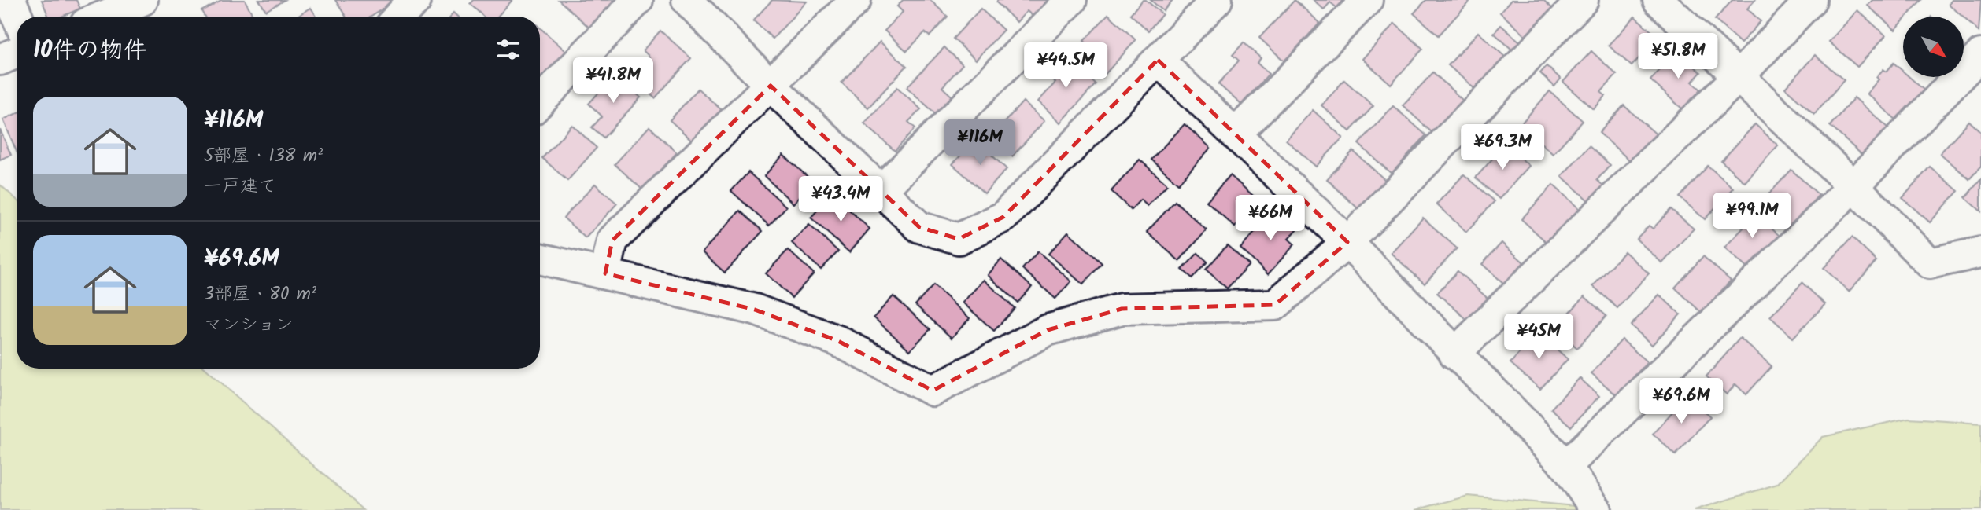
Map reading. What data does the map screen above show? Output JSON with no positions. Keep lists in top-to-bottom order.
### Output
{
  "north": "bottom right",
  "page": {
    "heading": "10件の物件",
    "price": [
      "¥51.8M",
      "¥44.5M",
      "¥41.8M",
      "¥116M",
      "¥69.3M",
      "¥43.4M",
      "¥99.1M",
      "¥66M",
      "¥45M",
      "¥69.6M"
    ],
    "list": [
      {
        "name": "¥116M",
        "note": "5部屋 · 138 m² · 一戸建て"
      },
      {
        "name": "¥69.6M",
        "note": "3部屋 · 80 m² · マンション"
      }
    ]
  }
}
